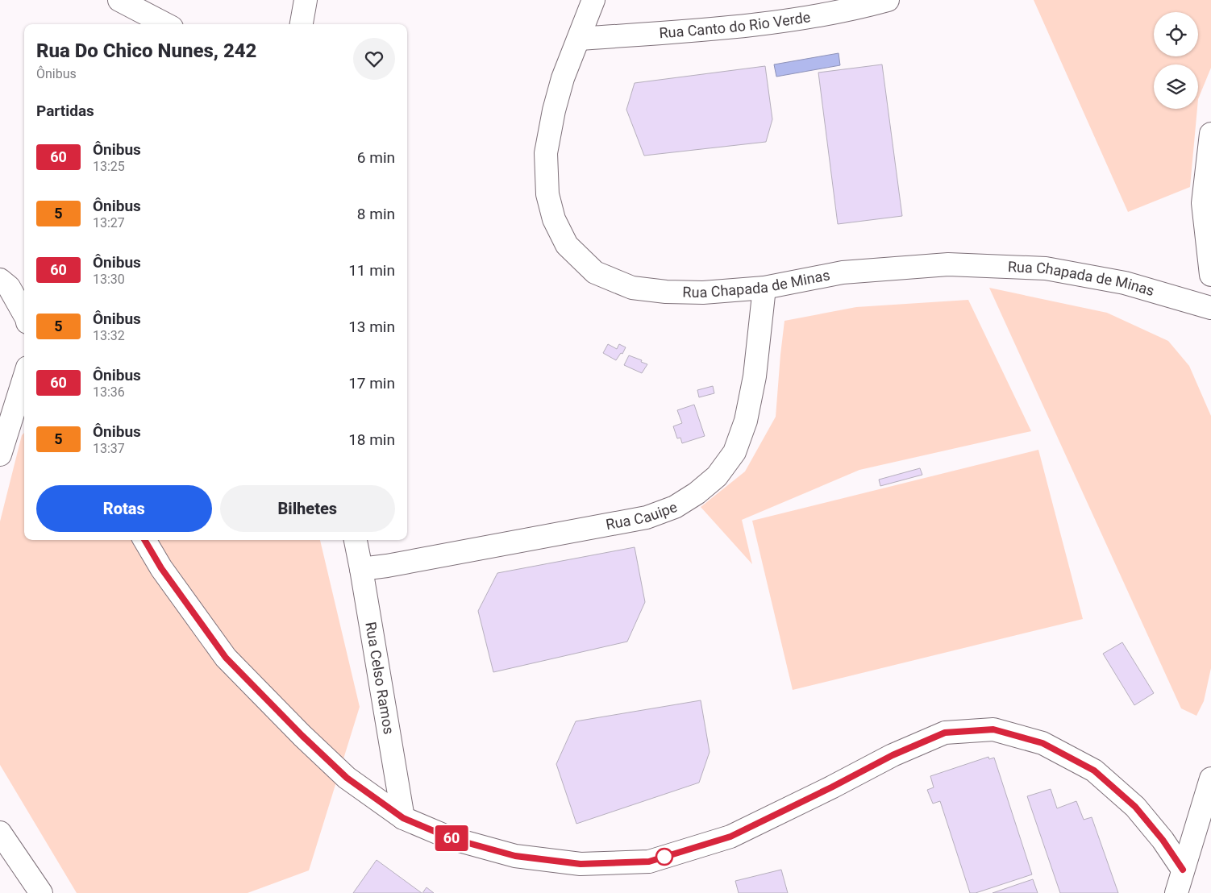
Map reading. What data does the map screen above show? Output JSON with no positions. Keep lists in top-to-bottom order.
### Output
{
  "streets": {
    "street": [
      "Rua Canto do Rio Verde",
      "Rua Chapada de Minas",
      "Rua Cauipe",
      "Rua Celso Ramos"
    ]
  },
  "crossings": [
    ["Rua Canto do Rio Verde", "Rua Chapada de Minas"],
    ["Rua Chapada de Minas", "Rua Cauipe"],
    ["Rua Cauipe", "Rua Celso Ramos"]
  ],
  "lines": ["bus line 60"],
  "page": {
    "on_map": "60",
    "heading": [
      ["Rua Do Chico Nunes, 242", "Ônibus"],
      "Partidas"
    ],
    "list": [
      {
        "mark": "60",
        "name": "Ônibus",
        "note": "13:25",
        "value": "6 min"
      },
      {
        "mark": "5",
        "name": "Ônibus",
        "note": "13:27",
        "value": "8 min"
      },
      {
        "mark": "60",
        "name": "Ônibus",
        "note": "13:30",
        "value": "11 min"
      },
      {
        "mark": "5",
        "name": "Ônibus",
        "note": "13:32",
        "value": "13 min"
      },
      {
        "mark": "60",
        "name": "Ônibus",
        "note": "13:36",
        "value": "17 min"
      },
      {
        "mark": "5",
        "name": "Ônibus",
        "note": "13:37",
        "value": "18 min"
      }
    ],
    "buttons": ["Rotas", "Bilhetes"]
  }
}
